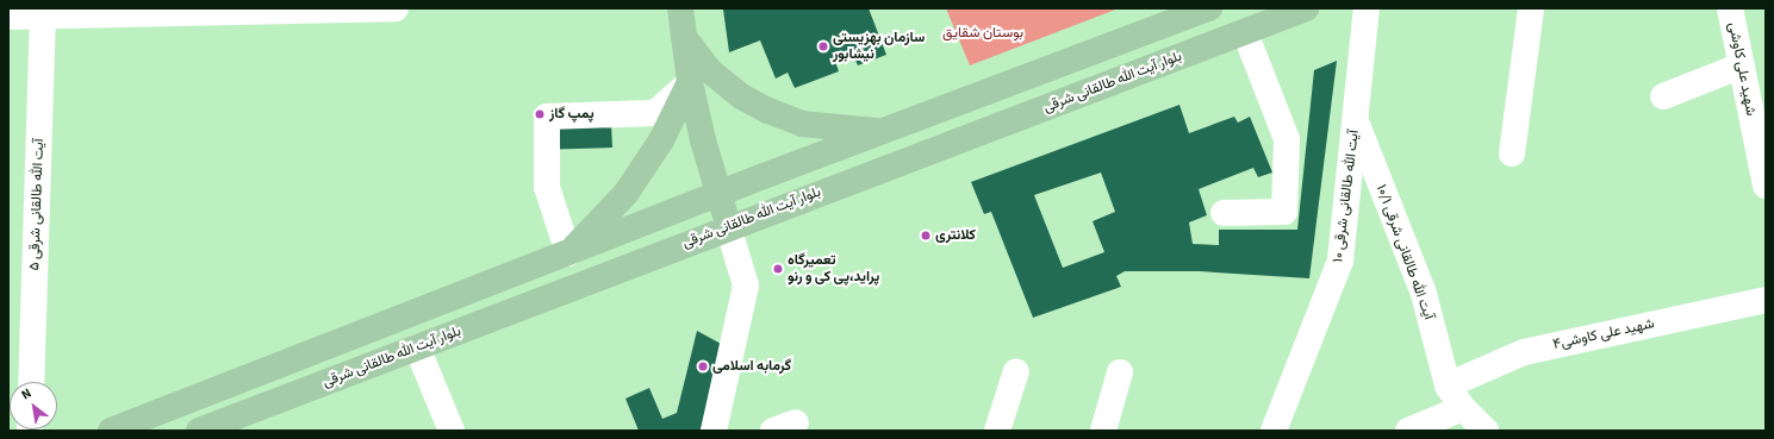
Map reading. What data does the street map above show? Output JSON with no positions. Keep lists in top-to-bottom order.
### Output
{
  "streets": {
    "main road": ["بلوار آیت الله طالقانی شرقی"],
    "street": [
      "شهید علی کاوشی",
      "آیت الله طالقانی شرقی ۱۰",
      "آیت الله طالقانی شرقی ۵",
      "آیت الله طالقانی شرقی ۱۰/۱",
      "شهید علی کاوشی۴"
    ]
  },
  "crossings": [
    ["آیت الله طالقانی شرقی ۱۰", "آیت الله طالقانی شرقی ۱۰/۱"],
    ["آیت الله طالقانی شرقی ۱۰/۱", "شهید علی کاوشی۴"]
  ],
  "parks": ["بوستان شقایق"],
  "places": [
    "سازمان بهزیستی نیشابور",
    "پمپ گاز",
    "کلانتری",
    "تعمیرگاه پراید،پی کی و رنو",
    "گرمابه اسلامی"
  ],
  "north": "top left"
}
